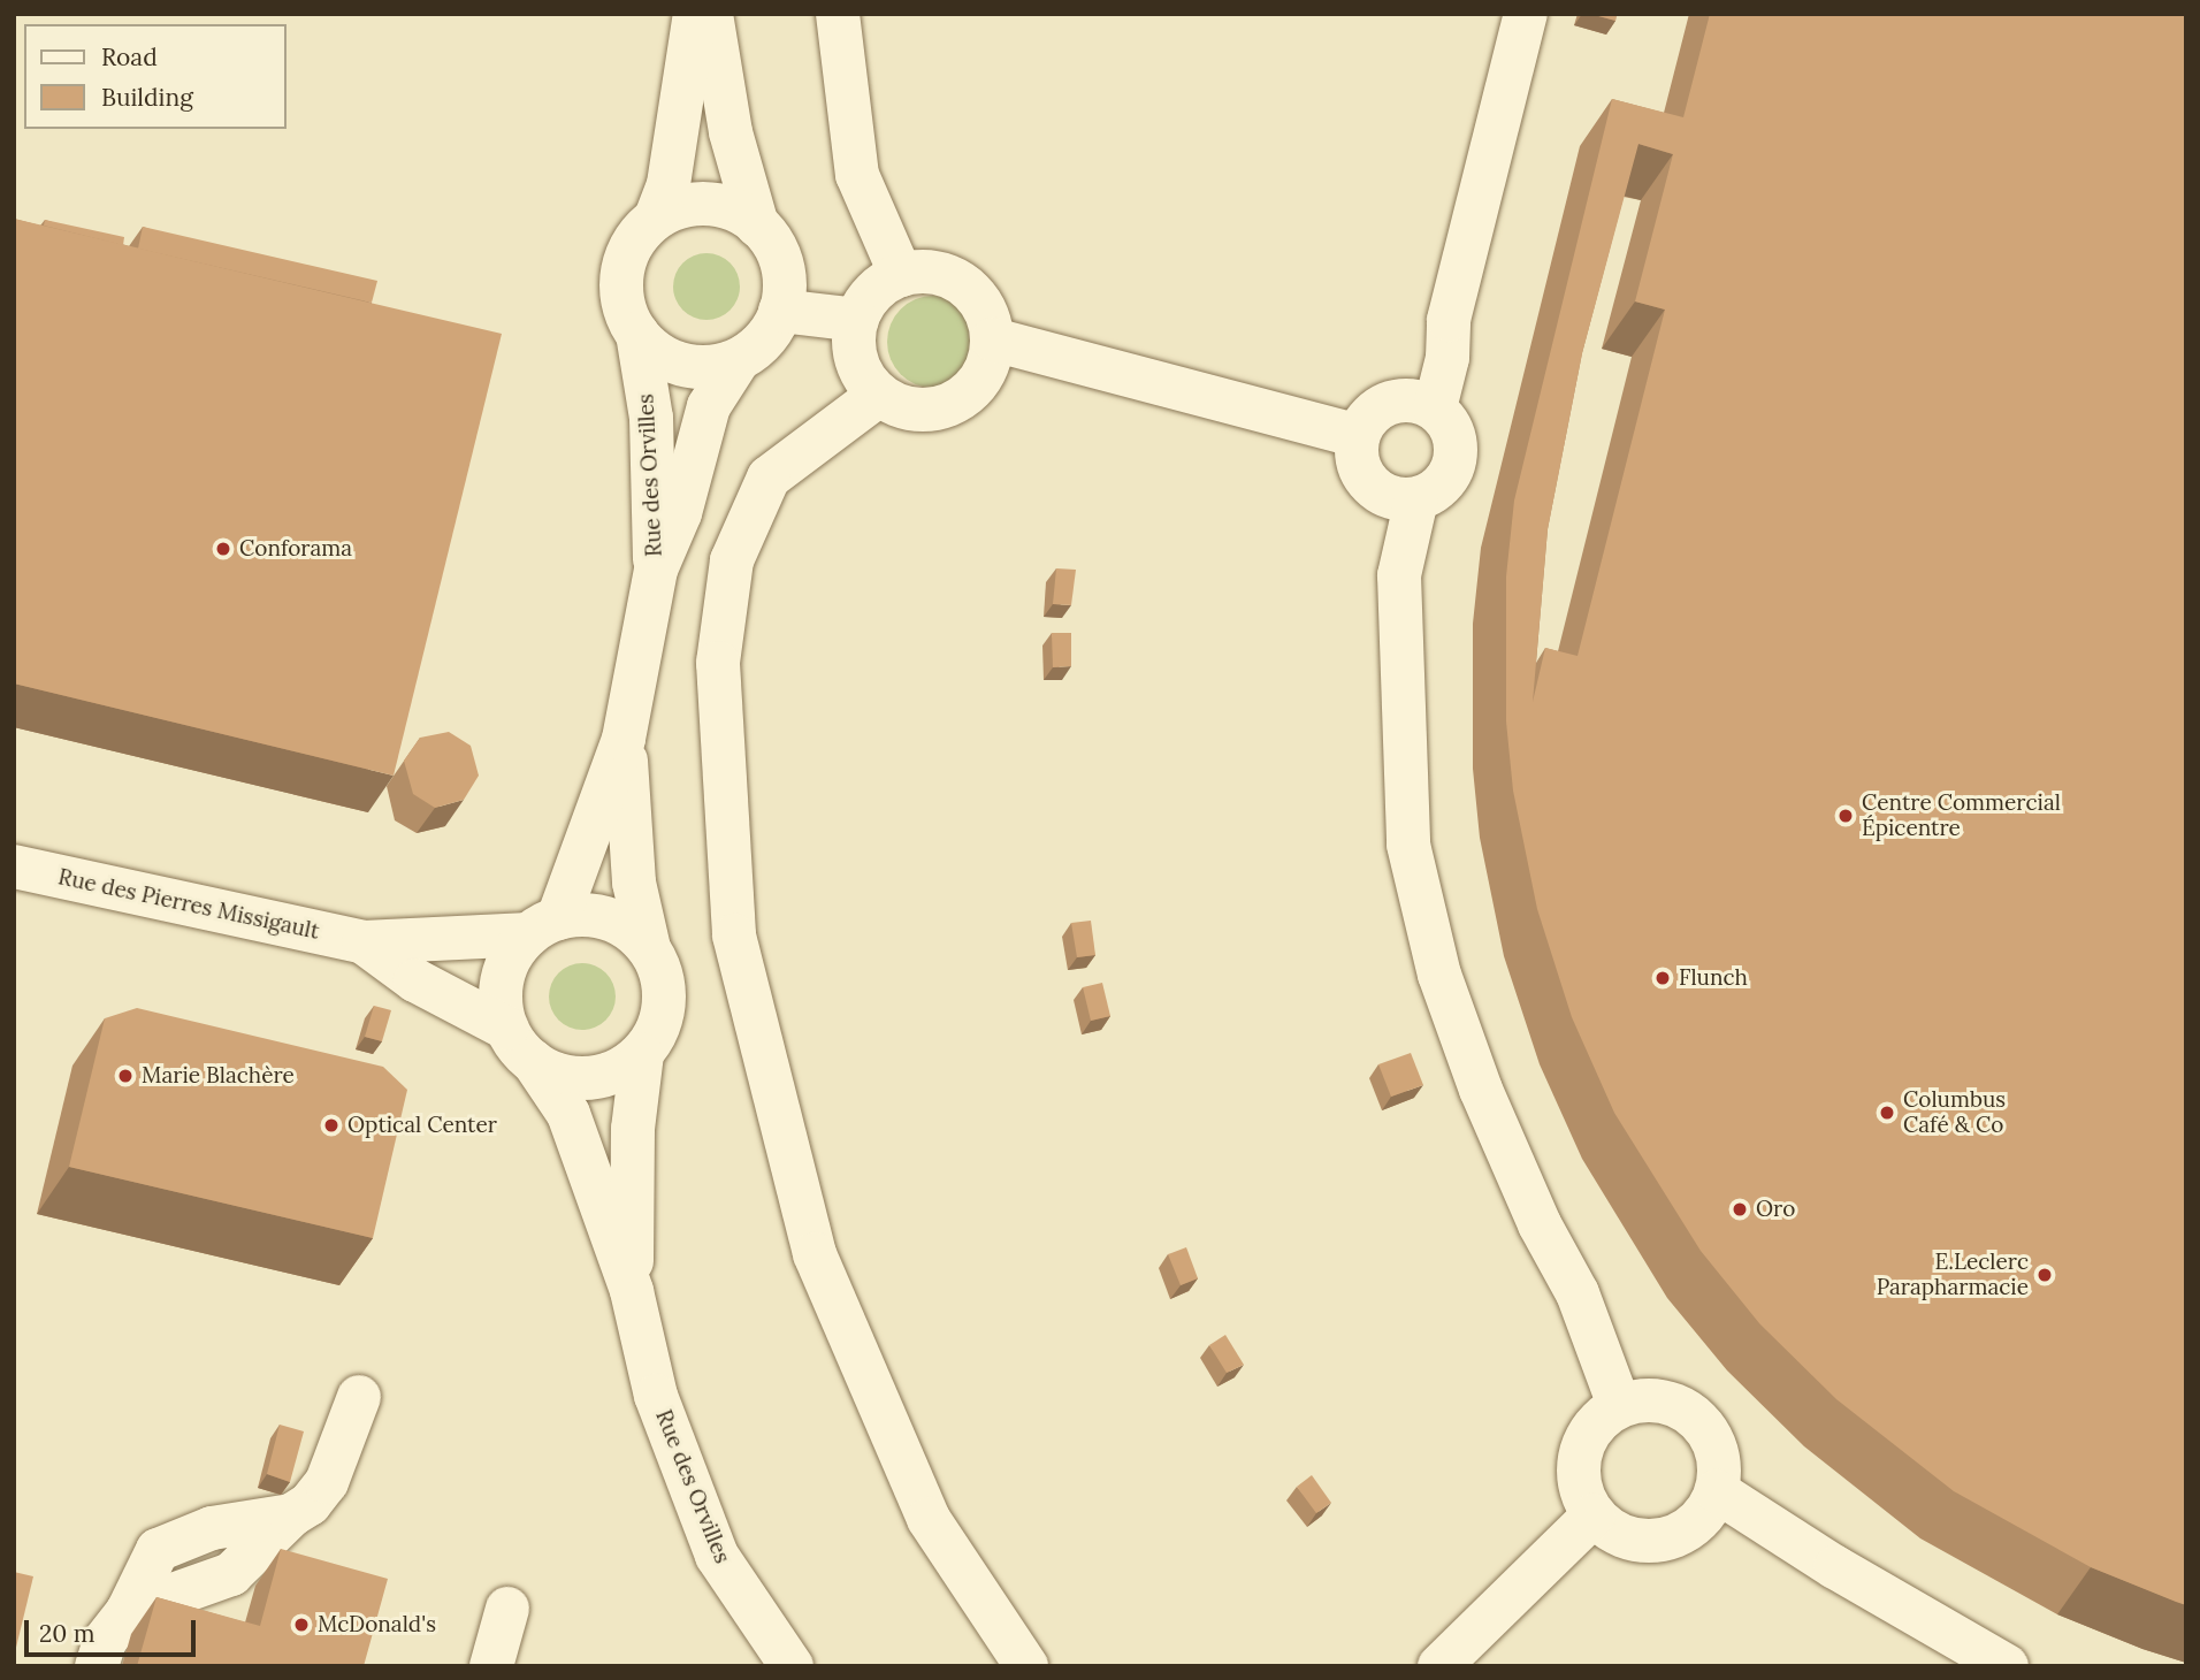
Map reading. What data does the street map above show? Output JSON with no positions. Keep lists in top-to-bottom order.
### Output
{
  "streets": {
    "street": ["Rue des Orvilles", "Rue des Pierres Missigault"]
  },
  "crossings": [
    ["Rue des Orvilles", "Rue des Pierres Missigault"]
  ],
  "places": [
    "Conforama",
    "Centre Commercial Épicentre",
    "Flunch",
    "Marie Blachère",
    "Columbus Café & Co",
    "Optical Center",
    "Oro",
    "E.Leclerc Parapharmacie",
    "McDonald's"
  ],
  "legend": ["Road", "Building"],
  "scale_bar": "20 m"
}
